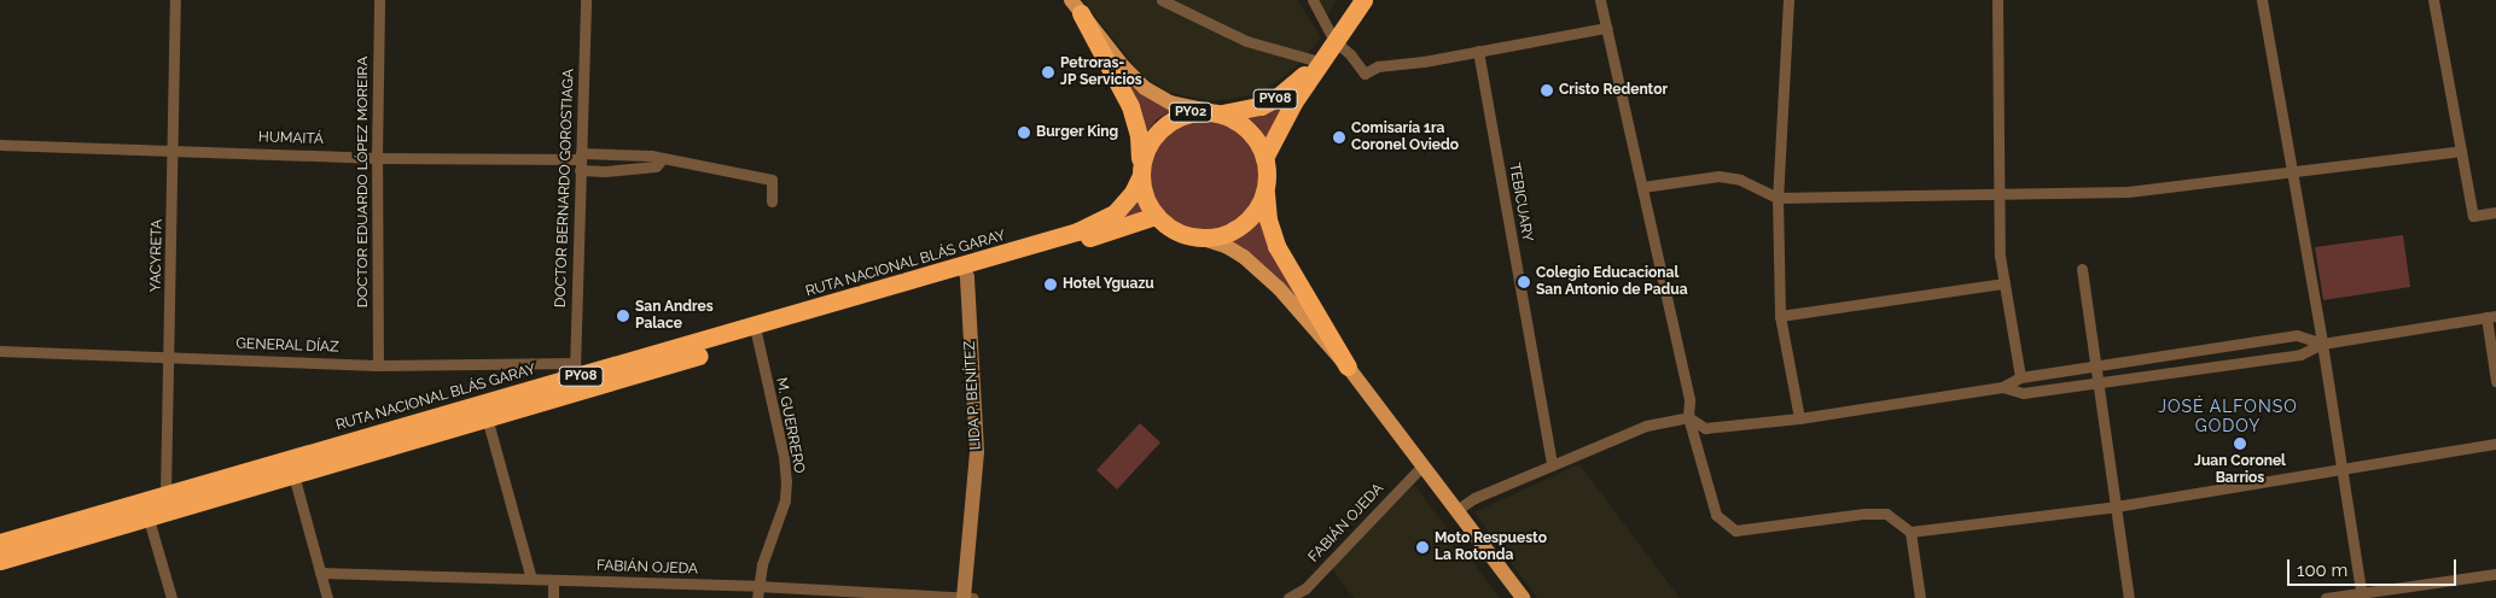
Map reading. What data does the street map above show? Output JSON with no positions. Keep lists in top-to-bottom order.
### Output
{
  "streets": {
    "highway": ["PY08", "PY02", "RUTA NACIONAL BLÁS GARAY"],
    "street": [
      "HUMAITÁ",
      "DOCTOR EDUARDO LÓPEZ MOREIRA",
      "DOCTOR BERNARDO GOROSTIAGA",
      "TEBICUARY",
      "YACYRETA",
      "GENERAL DÍAZ",
      "LIDA P. BENÍTEZ",
      "M. GUERRERO",
      "FABIÁN OJEDA"
    ]
  },
  "crossings": [
    ["PY08", "PY02"],
    ["PY08", "RUTA NACIONAL BLÁS GARAY"],
    ["PY02", "RUTA NACIONAL BLÁS GARAY"],
    ["PY02", "FABIÁN OJEDA"],
    ["HUMAITÁ", "DOCTOR EDUARDO LÓPEZ MOREIRA"],
    ["HUMAITÁ", "DOCTOR BERNARDO GOROSTIAGA"],
    ["HUMAITÁ", "YACYRETA"],
    ["DOCTOR EDUARDO LÓPEZ MOREIRA", "GENERAL DÍAZ"],
    ["DOCTOR BERNARDO GOROSTIAGA", "RUTA NACIONAL BLÁS GARAY"],
    ["DOCTOR BERNARDO GOROSTIAGA", "GENERAL DÍAZ"],
    ["YACYRETA", "RUTA NACIONAL BLÁS GARAY"],
    ["YACYRETA", "GENERAL DÍAZ"],
    ["RUTA NACIONAL BLÁS GARAY", "GENERAL DÍAZ"],
    ["RUTA NACIONAL BLÁS GARAY", "LIDA P. BENÍTEZ"],
    ["RUTA NACIONAL BLÁS GARAY", "M. GUERRERO"],
    ["LIDA P. BENÍTEZ", "FABIÁN OJEDA"],
    ["M. GUERRERO", "FABIÁN OJEDA"]
  ],
  "districts": ["JOSÉ ALFONSO GODOY"],
  "places": [
    "Petroras- JP Servicios",
    "Cristo Redentor",
    "Burger King",
    "Comisaría 1ra Coronel Oviedo",
    "Colegio Educacional San Antonio de Padua",
    "Hotel Yguazu",
    "San Andres Palace",
    "Juan Coronel Barrios",
    "Moto Respuesto La Rotonda"
  ],
  "scale_bar": "100 m"
}
